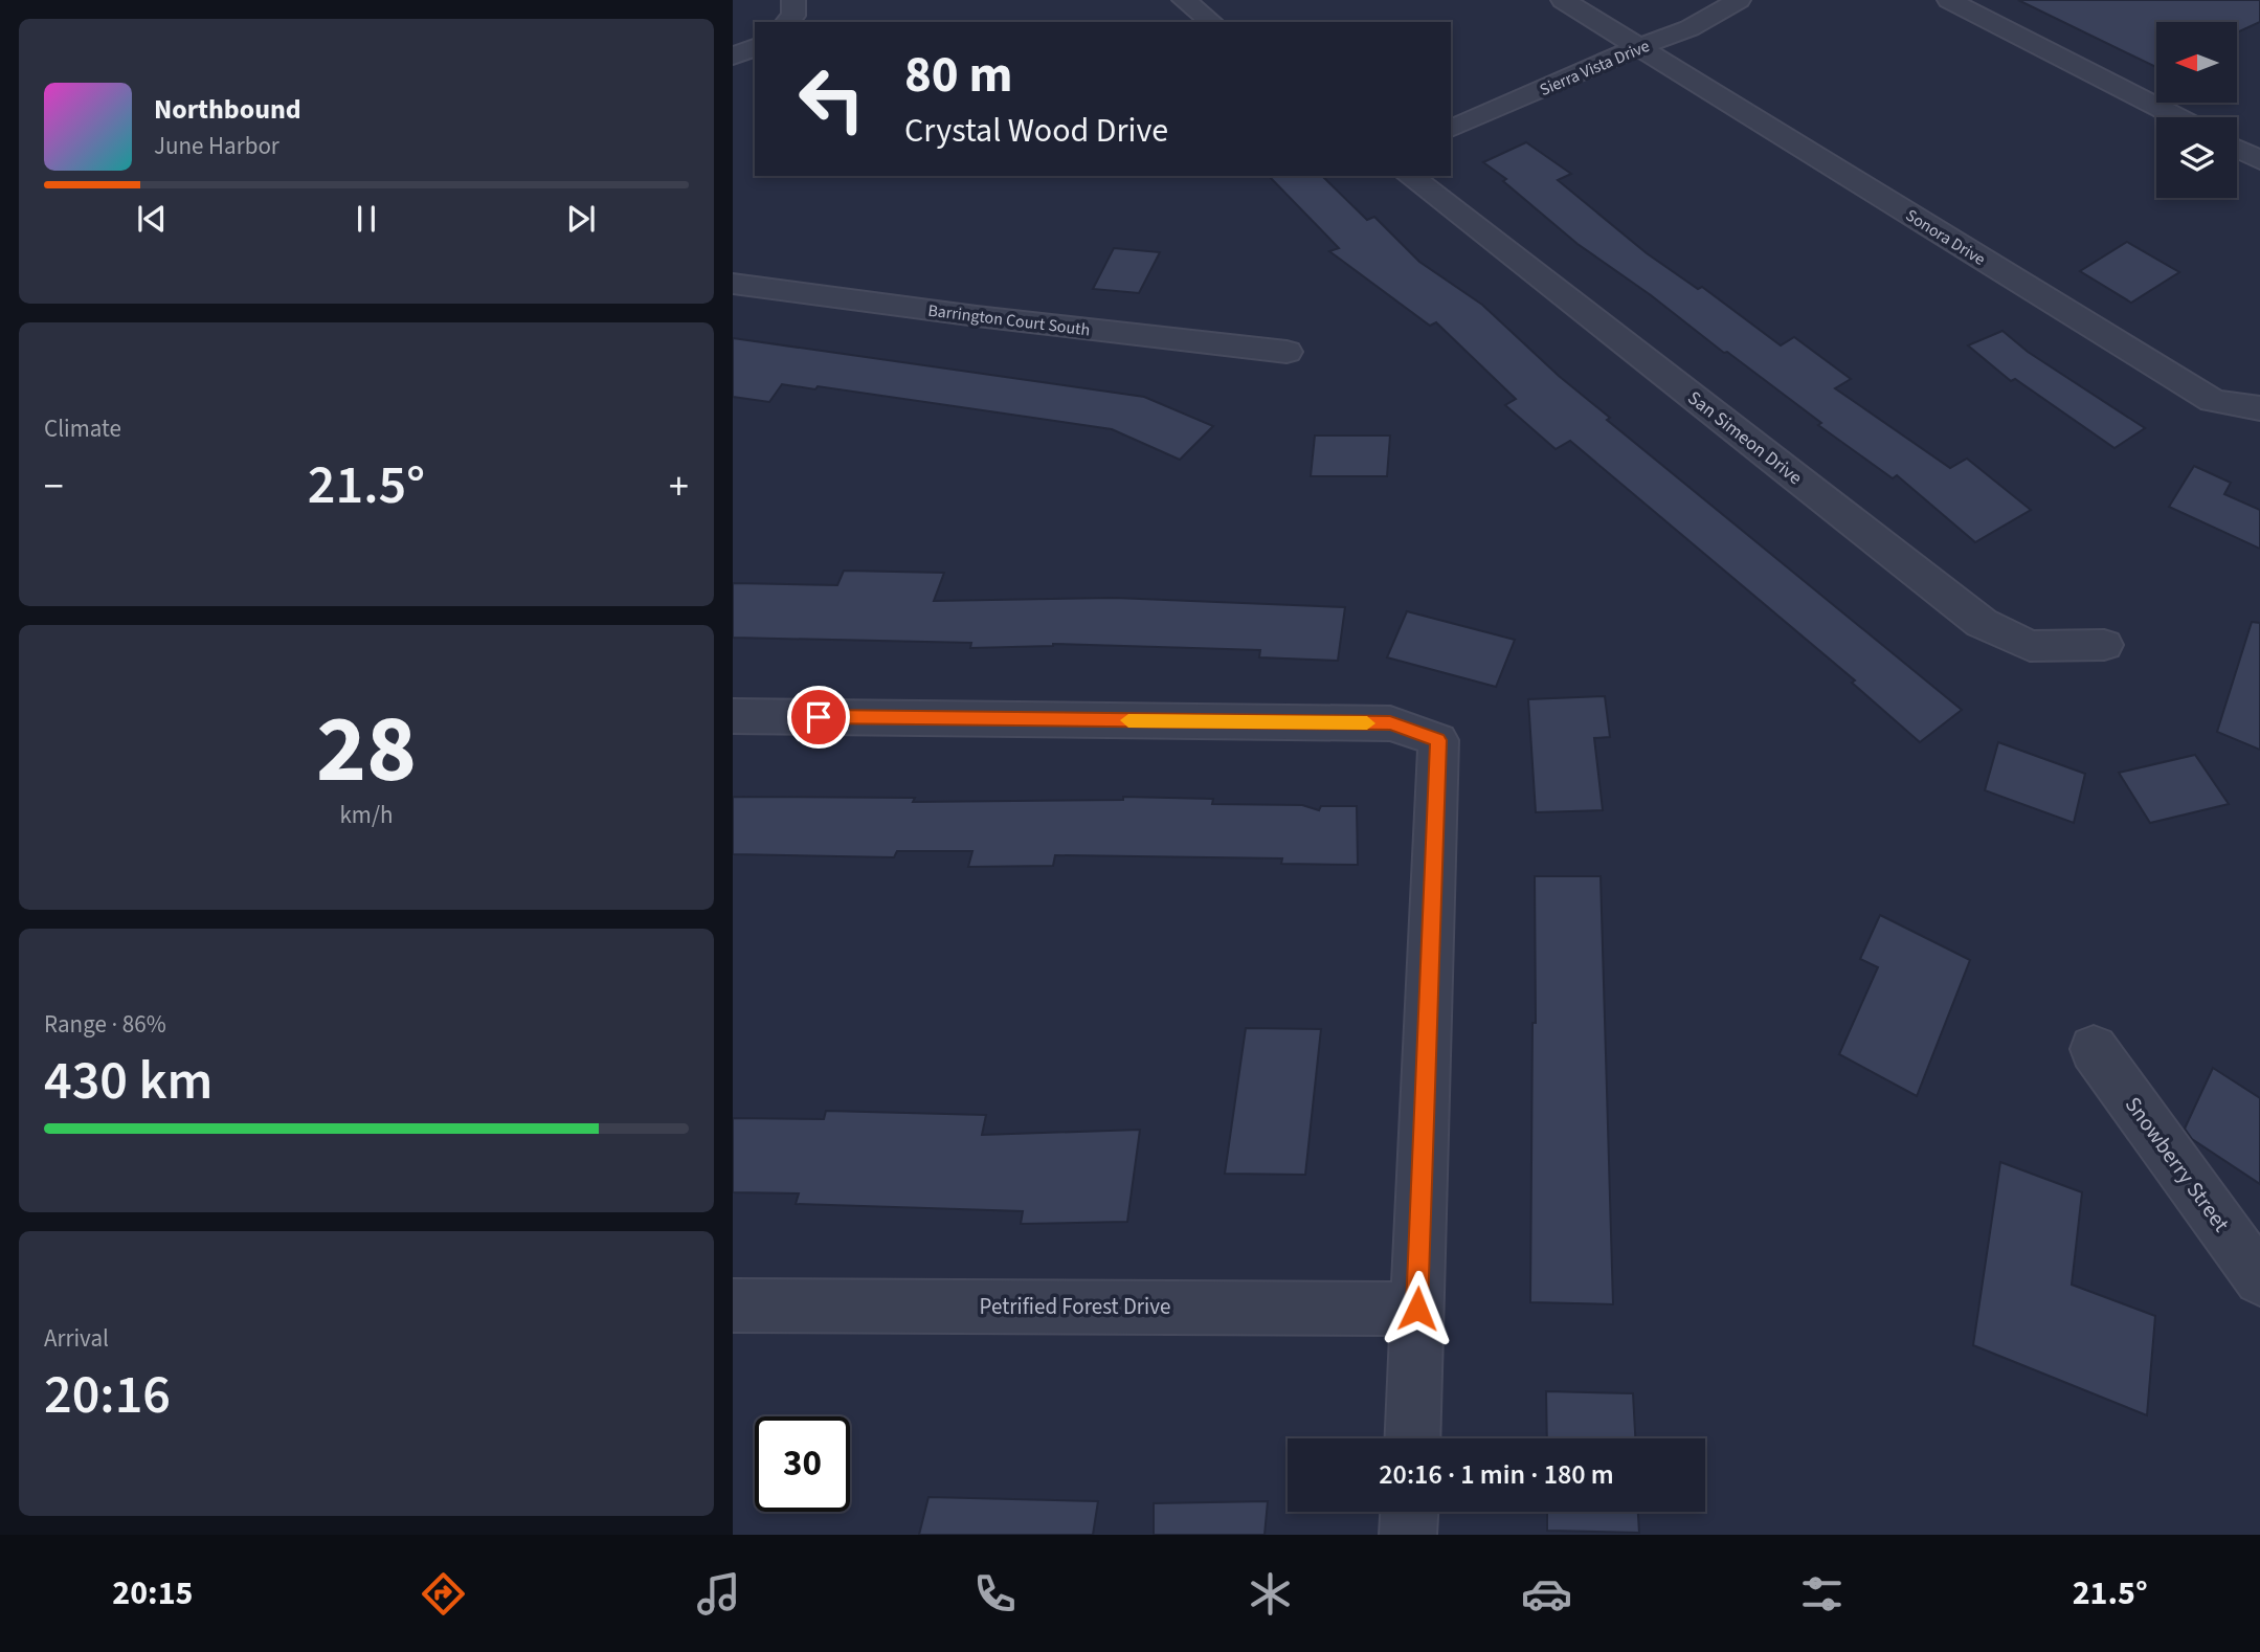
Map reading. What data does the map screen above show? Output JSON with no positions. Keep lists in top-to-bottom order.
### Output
{
  "streets": {
    "street": [
      "Sierra Vista Drive",
      "Sonora Drive",
      "Barrington Court South",
      "San Simeon Drive",
      "Snowberry Street",
      "Petrified Forest Drive"
    ]
  },
  "crossings": [
    ["Sierra Vista Drive", "Sonora Drive"]
  ],
  "north": "left",
  "page": {
    "turn": ["80 m", "Crystal Wood Drive"],
    "song": ["Northbound", "June Harbor"],
    "tile": [
      "Climate",
      ["28", "km/h"],
      ["Range · 86%", "430 km"],
      ["Arrival", "20:16"]
    ],
    "heat": ["−", "21.5°", "+"],
    "limit": "30",
    "trip": "20:16 · 1 min · 180 m",
    "tabs": ["20:15", "21.5°"]
  }
}
